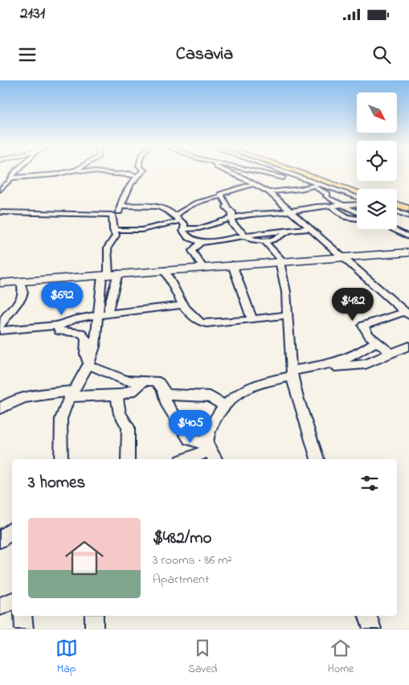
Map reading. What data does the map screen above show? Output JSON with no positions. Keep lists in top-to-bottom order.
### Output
{
  "north": "bottom right",
  "page": {
    "status": "21:31",
    "header": "Casavia",
    "price": ["$692", "$482", "$405"],
    "heading": "3 homes",
    "list": [
      {
        "name": "$482/mo",
        "note": "3 rooms · 86 m² · Apartment"
      }
    ],
    "tabs": ["Map", "Saved", "Home"]
  }
}
